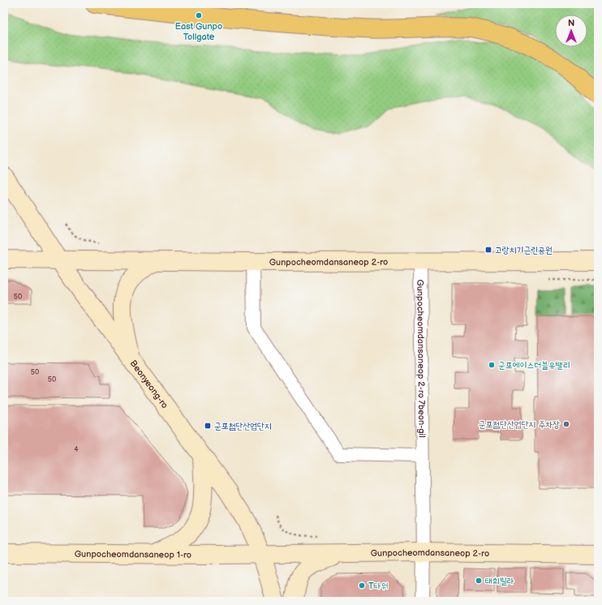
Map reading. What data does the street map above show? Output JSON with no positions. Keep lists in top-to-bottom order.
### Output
{
  "streets": {
    "street": [
      "Gunpocheomdansaneop 2-ro",
      "Gunpocheomdansaneop 2-ro 7beon-gil",
      "Beonyeong-ro",
      "Gunpocheomdansaneop 1-ro"
    ]
  },
  "crossings": [
    ["Gunpocheomdansaneop 2-ro", "Gunpocheomdansaneop 2-ro 7beon-gil"],
    ["Gunpocheomdansaneop 2-ro", "Beonyeong-ro"],
    ["Gunpocheomdansaneop 2-ro", "Gunpocheomdansaneop 1-ro"],
    ["Beonyeong-ro", "Gunpocheomdansaneop 1-ro"]
  ],
  "places": {
    "other": [
      "East Gunpo Tollgate",
      "군포에이스더블유밸리",
      "군포첨단산업단지 주차장",
      "태희빌라",
      "T타워"
    ],
    "transit": ["고랑치기근린공원", "군포첨단산업단지"]
  },
  "house_numbers": [
    "50",
    "50",
    "50",
    "4"
  ],
  "north": "top"
}
